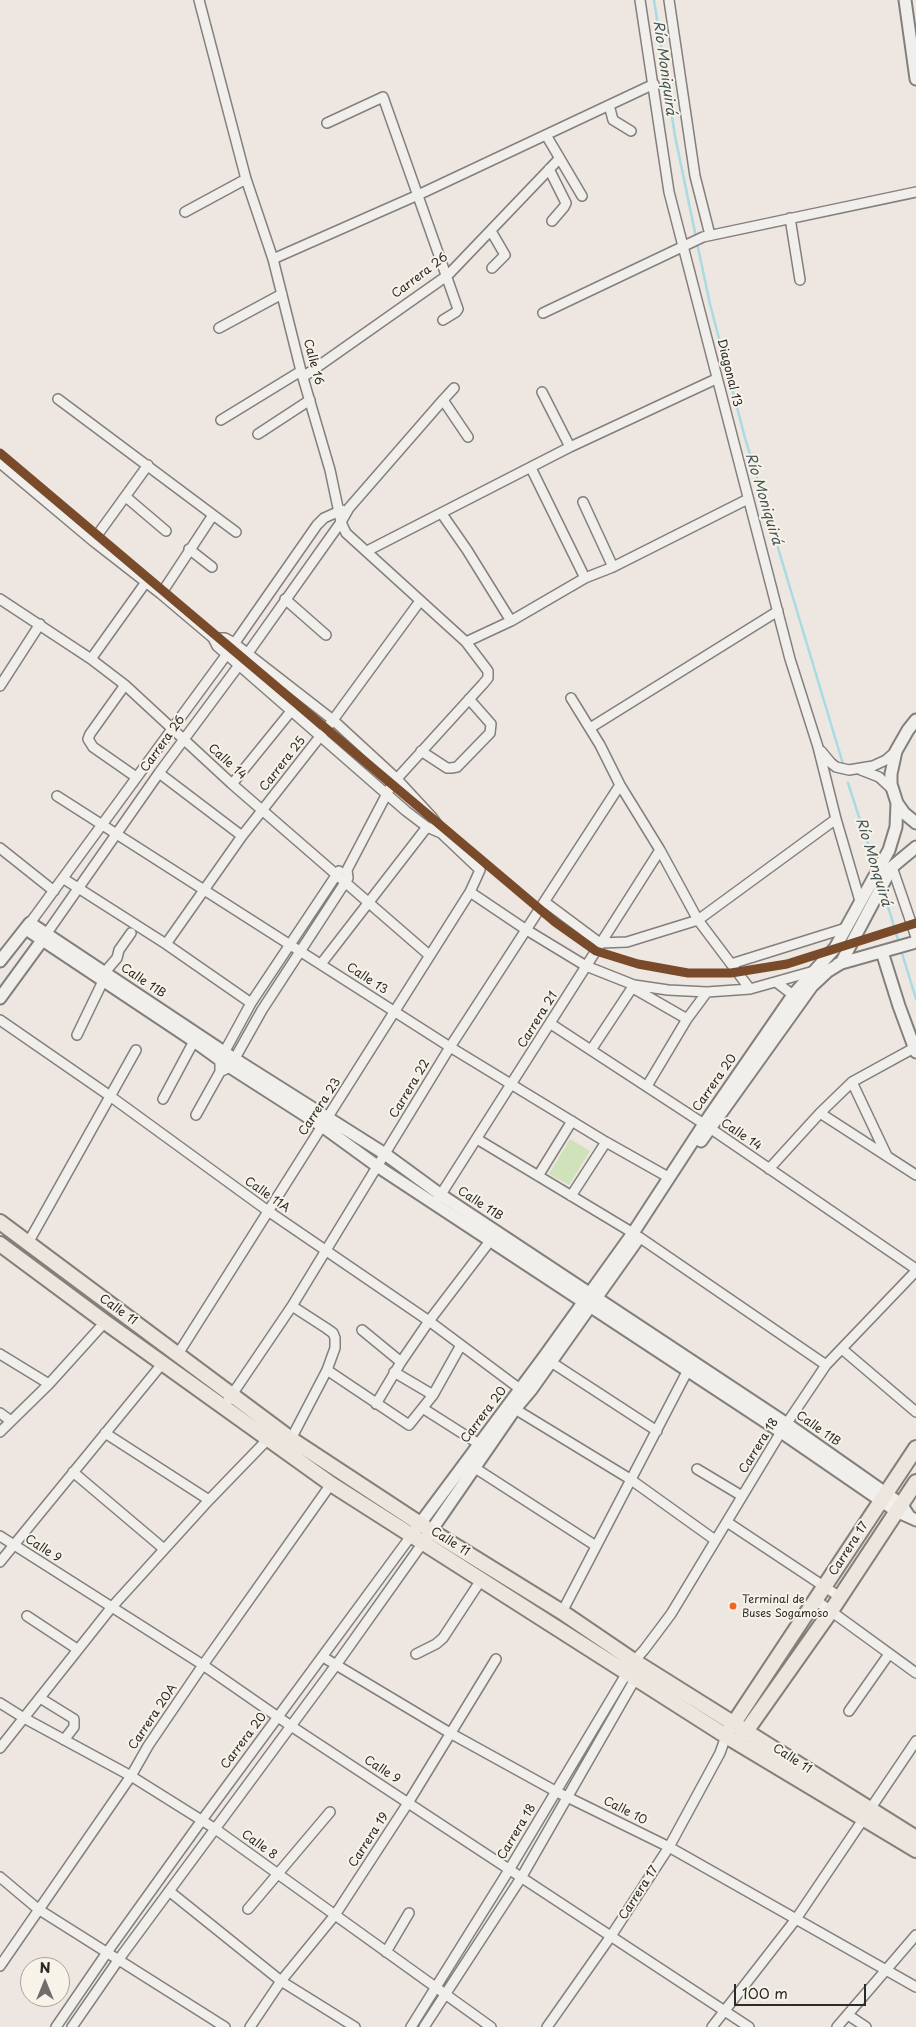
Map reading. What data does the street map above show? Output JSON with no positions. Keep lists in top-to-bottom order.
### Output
{
  "streets": {
    "main road": ["Calle 11", "Carrera 17"],
    "street": [
      "Carrera 26",
      "Calle 16",
      "Diagonal 13",
      "Calle 14",
      "Carrera 25",
      "Calle 13",
      "Calle 11B",
      "Carrera 21",
      "Carrera 20",
      "Carrera 22",
      "Carrera 23",
      "Calle 11A",
      "Carrera 18",
      "Calle 9",
      "Carrera 20A",
      "Calle 10",
      "Carrera 19",
      "Calle 8"
    ]
  },
  "crossings": [
    ["Carrera 26", "Calle 16"],
    ["Carrera 26", "Calle 14"],
    ["Carrera 26", "Calle 13"],
    ["Carrera 26", "Calle 11B"],
    ["Calle 16", "Carrera 25"],
    ["Diagonal 13", "Carrera 20"],
    ["Calle 14", "Carrera 25"],
    ["Calle 14", "Carrera 21"],
    ["Calle 14", "Carrera 20"],
    ["Calle 14", "Carrera 23"],
    ["Calle 14", "Carrera 18"],
    ["Carrera 25", "Calle 13"],
    ["Calle 13", "Carrera 21"],
    ["Calle 13", "Carrera 20"],
    ["Calle 13", "Carrera 22"],
    ["Calle 13", "Carrera 23"],
    ["Calle 11B", "Carrera 21"],
    ["Calle 11B", "Carrera 20"],
    ["Calle 11B", "Carrera 22"],
    ["Calle 11B", "Carrera 23"],
    ["Calle 11B", "Carrera 18"],
    ["Calle 11B", "Carrera 17"],
    ["Carrera 20", "Calle 11A"],
    ["Carrera 20", "Calle 11"],
    ["Carrera 20", "Calle 9"],
    ["Carrera 20", "Calle 10"],
    ["Carrera 20", "Calle 8"],
    ["Carrera 22", "Calle 11A"],
    ["Carrera 22", "Calle 11"],
    ["Carrera 23", "Calle 11A"],
    ["Carrera 23", "Calle 11"],
    ["Calle 11", "Carrera 18"],
    ["Calle 11", "Carrera 17"],
    ["Calle 11", "Carrera 20A"],
    ["Carrera 18", "Calle 9"],
    ["Carrera 18", "Calle 10"],
    ["Carrera 18", "Calle 8"],
    ["Calle 9", "Carrera 17"],
    ["Calle 9", "Carrera 20A"],
    ["Calle 9", "Carrera 19"],
    ["Carrera 17", "Calle 10"],
    ["Carrera 20A", "Calle 8"],
    ["Calle 10", "Carrera 19"],
    ["Carrera 19", "Calle 8"]
  ],
  "water": ["Río Moniquirá", "Río Monquirá"],
  "places": ["Terminal de Buses Sogamoso"],
  "scale_bar": "100 m",
  "north": "top"
}
